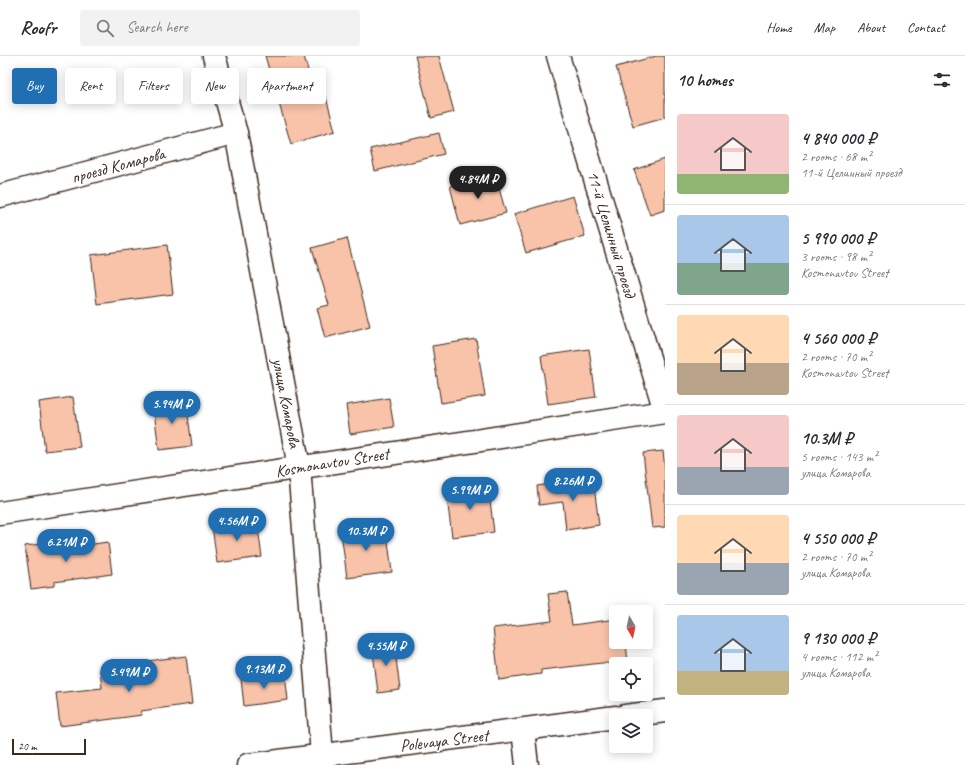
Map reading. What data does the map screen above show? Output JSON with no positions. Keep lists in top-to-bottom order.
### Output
{
  "streets": {
    "street": [
      "проезд Комарова",
      "11-й Целинный проезд",
      "улица Комарова",
      "Kosmonavtov Street",
      "Polevaya Street"
    ]
  },
  "crossings": [
    ["проезд Комарова", "улица Комарова"],
    ["11-й Целинный проезд", "Kosmonavtov Street"],
    ["улица Комарова", "Kosmonavtov Street"],
    ["улица Комарова", "Polevaya Street"]
  ],
  "scale_bar": "20 m",
  "north": "bottom",
  "page": {
    "header": "Roofr",
    "search": "Search here",
    "nav": [
      "Home",
      "Map",
      "About",
      "Contact"
    ],
    "heading": "10 homes",
    "chip": [
      "Buy",
      "Rent",
      "Filters",
      "New",
      "Apartment"
    ],
    "list": [
      {
        "name": "4 840 000 ₽",
        "note": "2 rooms · 68 m² · 11-й Целинный проезд"
      },
      {
        "name": "5 990 000 ₽",
        "note": "3 rooms · 98 m² · Kosmonavtov Street"
      },
      {
        "name": "4 560 000 ₽",
        "note": "2 rooms · 70 m² · Kosmonavtov Street"
      },
      {
        "name": "10.3M ₽",
        "note": "5 rooms · 143 m² · улица Комарова"
      },
      {
        "name": "4 550 000 ₽",
        "note": "2 rooms · 70 m² · улица Комарова"
      },
      {
        "name": "9 130 000 ₽",
        "note": "4 rooms · 112 m² · улица Комарова"
      }
    ],
    "price": [
      "4.84M ₽",
      "5.94M ₽",
      "8.26M ₽",
      "5.99M ₽",
      "4.56M ₽",
      "10.3M ₽",
      "6.21M ₽",
      "4.55M ₽",
      "9.13M ₽",
      "5.49M ₽"
    ],
    "scale": "20 m"
  }
}
